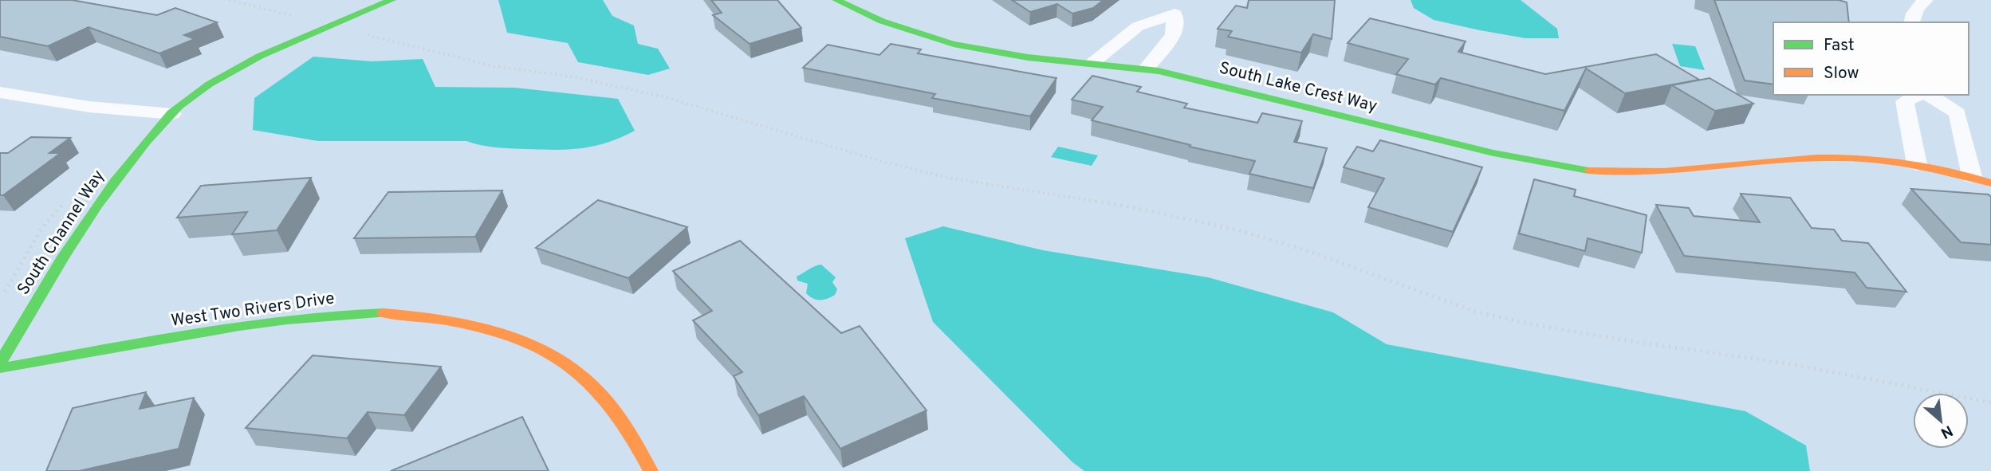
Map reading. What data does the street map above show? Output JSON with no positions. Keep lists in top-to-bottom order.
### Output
{
  "streets": {
    "street": ["South Lake Crest Way", "South Channel Way", "West Two Rivers Drive"]
  },
  "legend": ["Fast", "Slow"],
  "north": "bottom right"
}
